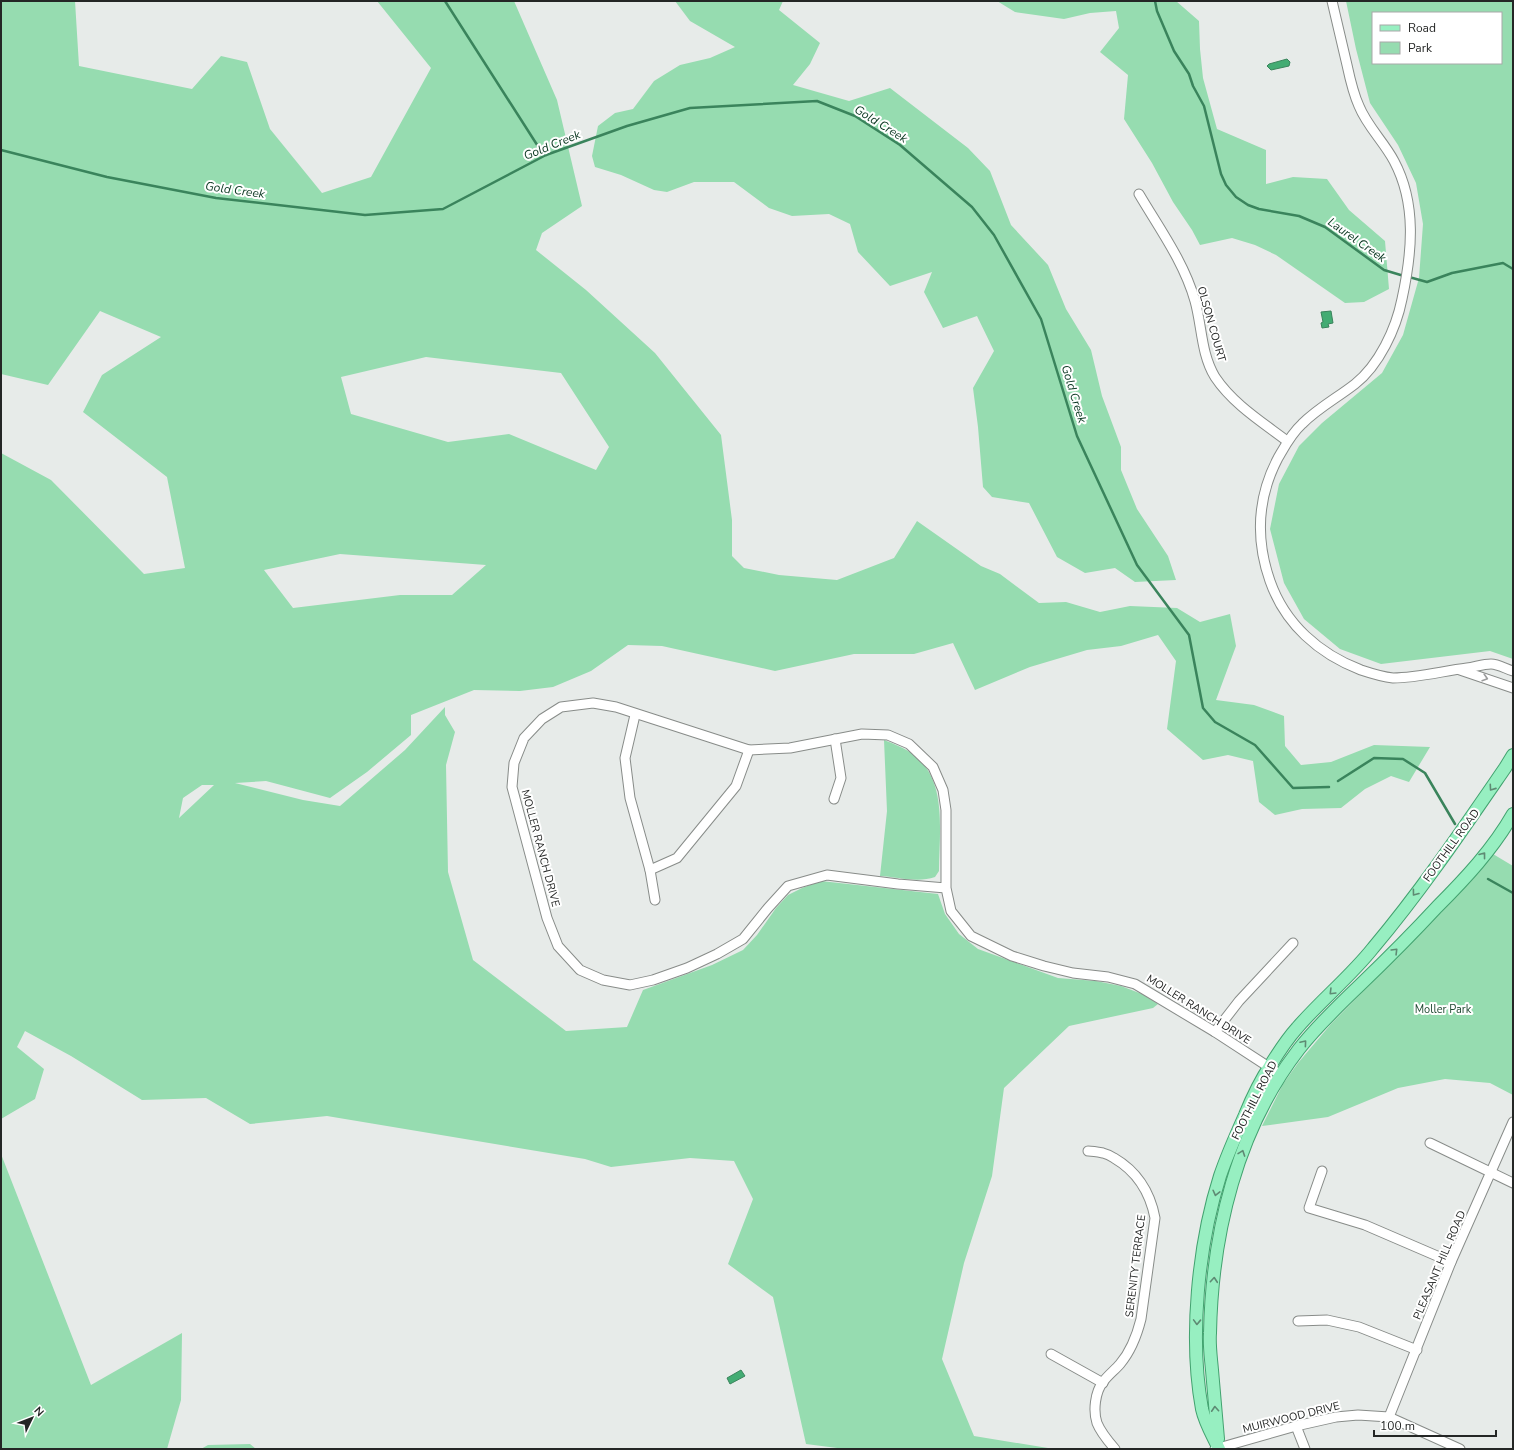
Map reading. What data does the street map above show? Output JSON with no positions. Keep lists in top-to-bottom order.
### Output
{
  "streets": {
    "main road": ["FOOTHILL ROAD"],
    "street": [
      "OLSON COURT",
      "MOLLER RANCH DRIVE",
      "PLEASANT HILL ROAD",
      "SERENITY TERRACE",
      "MUIRWOOD DRIVE"
    ]
  },
  "crossings": [
    ["FOOTHILL ROAD", "MOLLER RANCH DRIVE"],
    ["FOOTHILL ROAD", "MUIRWOOD DRIVE"],
    ["PLEASANT HILL ROAD", "MUIRWOOD DRIVE"]
  ],
  "water": ["Gold Creek", "Laurel Creek"],
  "parks": ["Moller Park"],
  "legend": ["Road", "Park"],
  "scale_bar": "100 m",
  "north": "top right"
}
